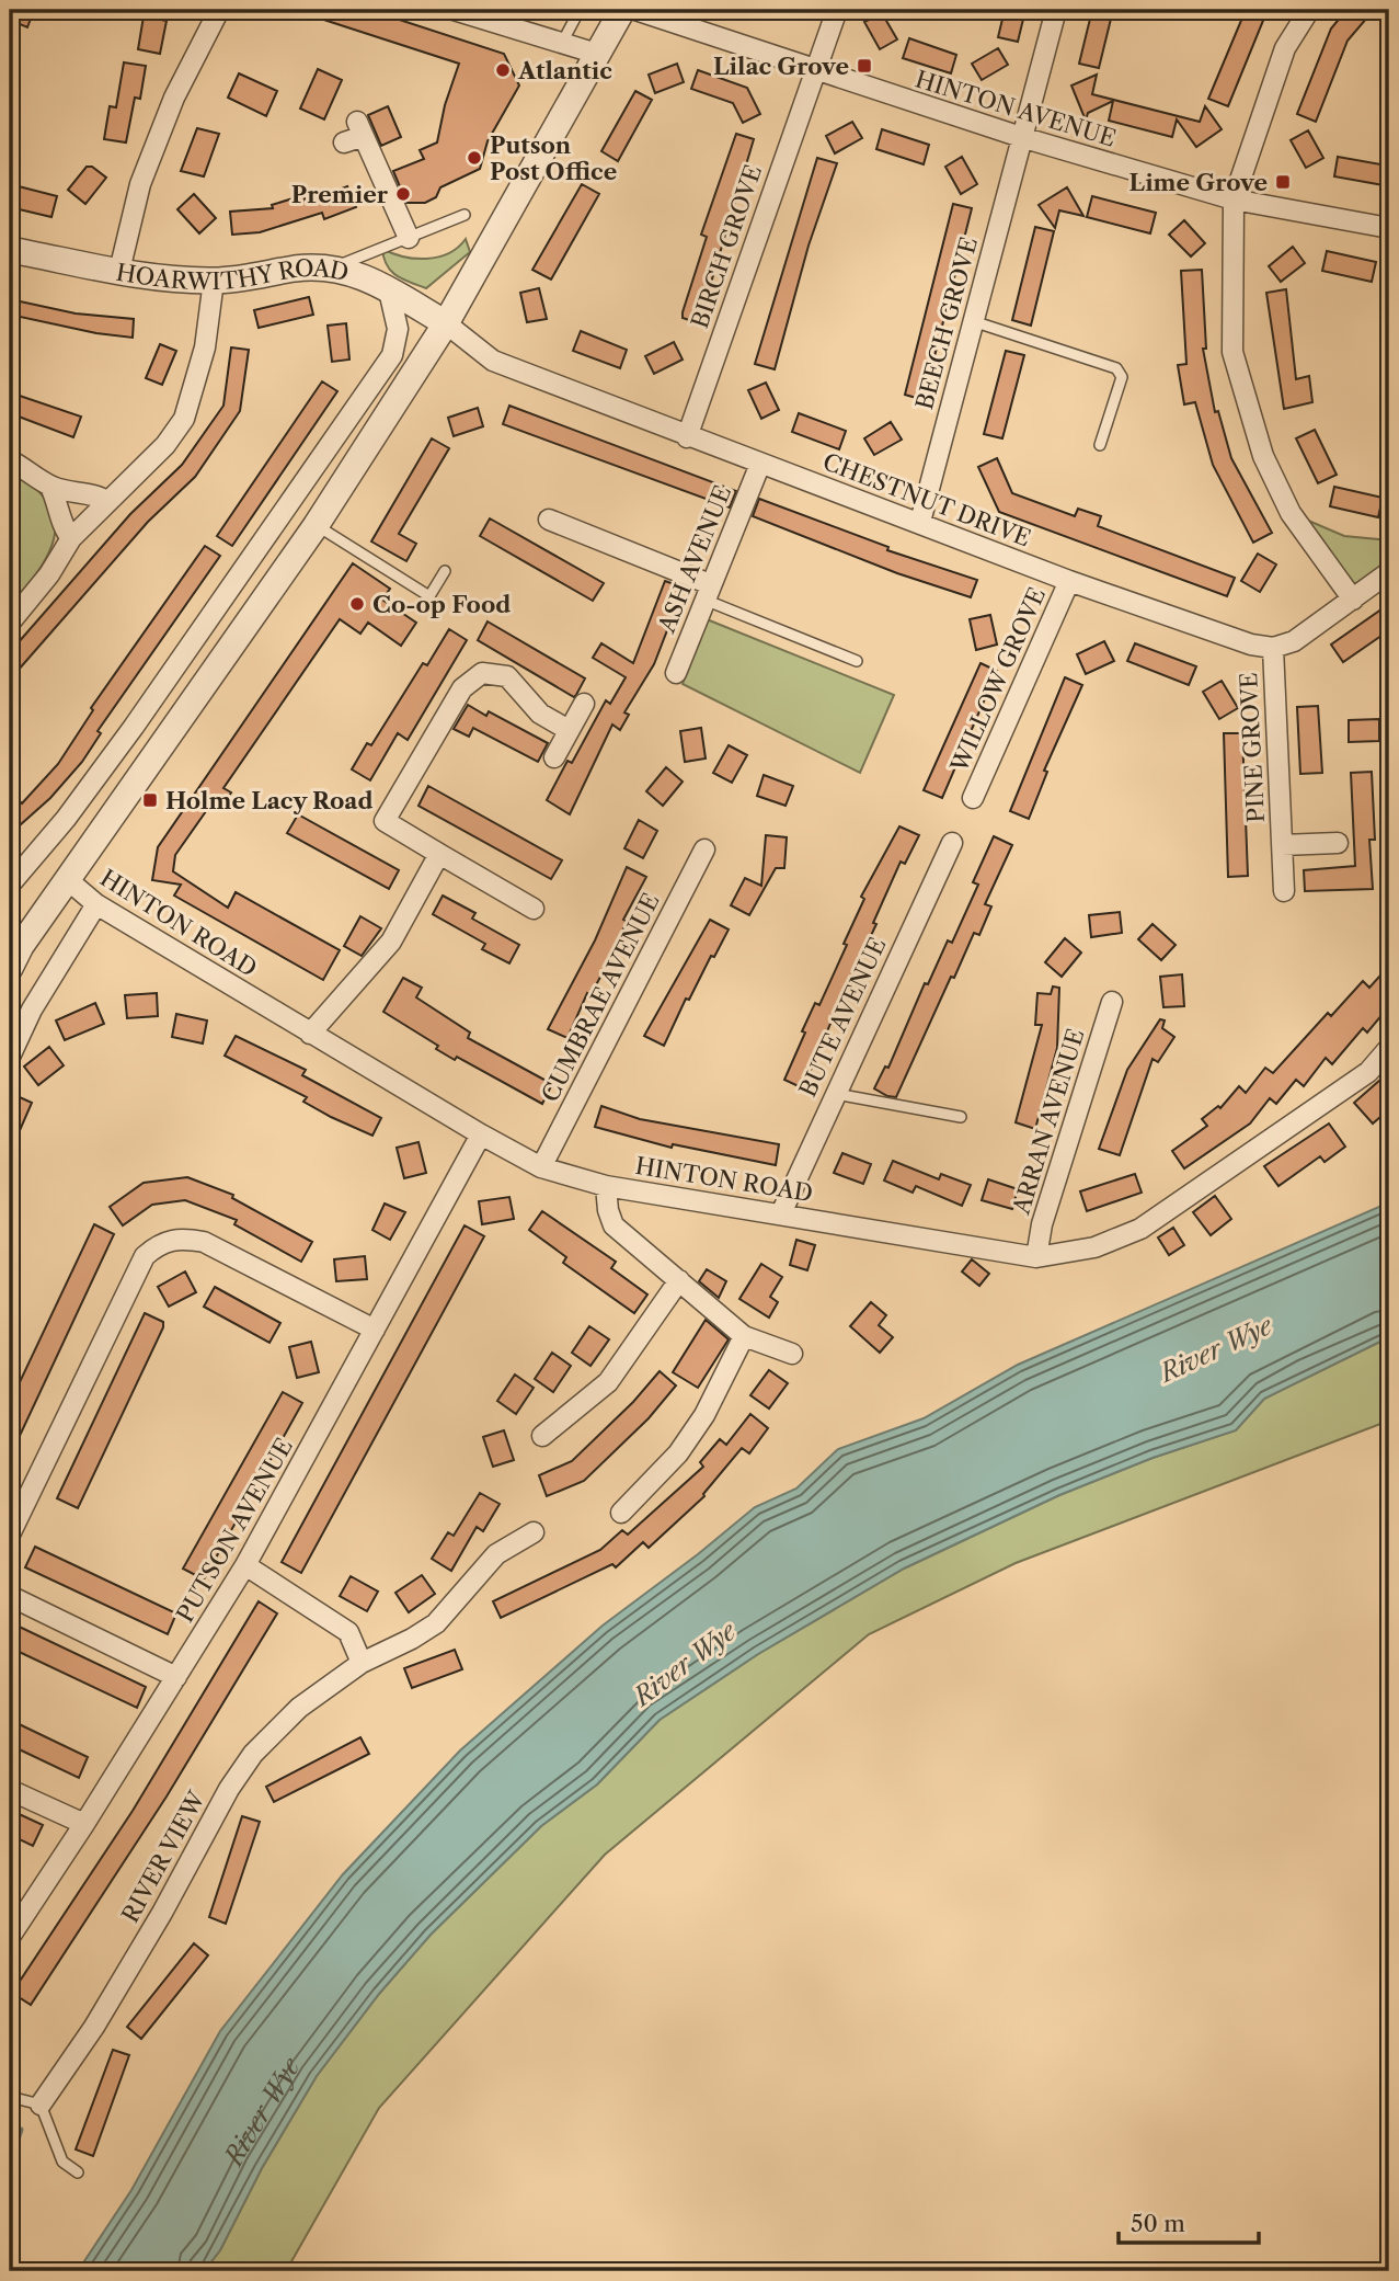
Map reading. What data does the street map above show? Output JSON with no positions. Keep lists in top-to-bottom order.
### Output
{
  "streets": {
    "street": [
      "HINTON AVENUE",
      "BIRCH GROVE",
      "HOARWITHY ROAD",
      "BEECH GROVE",
      "CHESTNUT DRIVE",
      "ASH AVENUE",
      "WILLOW GROVE",
      "PINE GROVE",
      "HINTON ROAD",
      "CUMBRAE AVENUE",
      "BUTE AVENUE",
      "ARRAN AVENUE",
      "PUTSON AVENUE",
      "RIVER VIEW"
    ]
  },
  "crossings": [
    ["HINTON AVENUE", "BIRCH GROVE"],
    ["HINTON AVENUE", "BEECH GROVE"],
    ["BIRCH GROVE", "CHESTNUT DRIVE"],
    ["HOARWITHY ROAD", "CHESTNUT DRIVE"],
    ["BEECH GROVE", "CHESTNUT DRIVE"],
    ["CHESTNUT DRIVE", "ASH AVENUE"],
    ["CHESTNUT DRIVE", "WILLOW GROVE"],
    ["CHESTNUT DRIVE", "PINE GROVE"],
    ["HINTON ROAD", "CUMBRAE AVENUE"],
    ["HINTON ROAD", "BUTE AVENUE"],
    ["HINTON ROAD", "ARRAN AVENUE"],
    ["HINTON ROAD", "PUTSON AVENUE"]
  ],
  "water": ["River Wye"],
  "places": {
    "transit": ["Lilac Grove", "Lime Grove", "Holme Lacy Road"],
    "other": [
      "Atlantic",
      "Putson Post Office",
      "Premier",
      "Co-op Food"
    ]
  },
  "scale_bar": "50 m"
}
